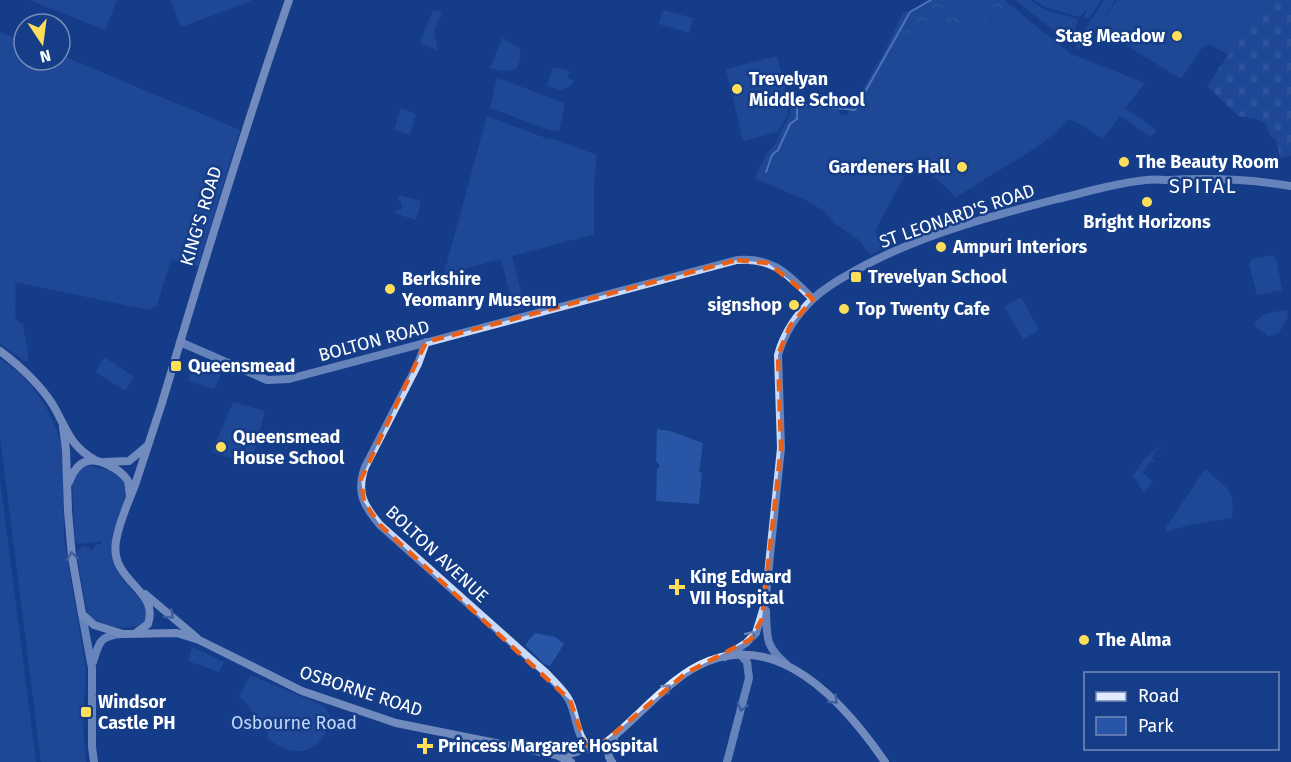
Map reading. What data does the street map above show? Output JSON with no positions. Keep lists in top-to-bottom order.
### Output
{
  "streets": {
    "main road": ["KING'S ROAD", "OSBORNE ROAD"],
    "street": ["ST LEONARD'S ROAD", "BOLTON ROAD", "BOLTON AVENUE"]
  },
  "crossings": [
    ["KING'S ROAD", "BOLTON ROAD"],
    ["KING'S ROAD", "OSBORNE ROAD"],
    ["ST LEONARD'S ROAD", "BOLTON ROAD"],
    ["ST LEONARD'S ROAD", "OSBORNE ROAD"],
    ["BOLTON ROAD", "BOLTON AVENUE"],
    ["BOLTON AVENUE", "OSBORNE ROAD"]
  ],
  "districts": ["SPITAL"],
  "parks": ["Osbourne Road"],
  "places": {
    "other": [
      "Stag Meadow",
      "Trevelyan Middle School",
      "The Beauty Room",
      "Gardeners Hall",
      "Bright Horizons",
      "Ampuri Interiors",
      "Berkshire Yeomanry Museum",
      "signshop",
      "Top Twenty Cafe",
      "Queensmead House School",
      "The Alma"
    ],
    "transit": ["Trevelyan School", "Queensmead", "Windsor Castle PH"],
    "health": ["King Edward VII Hospital", "Princess Margaret Hospital"]
  },
  "legend": ["Road", "Park"],
  "north": "bottom"
}
